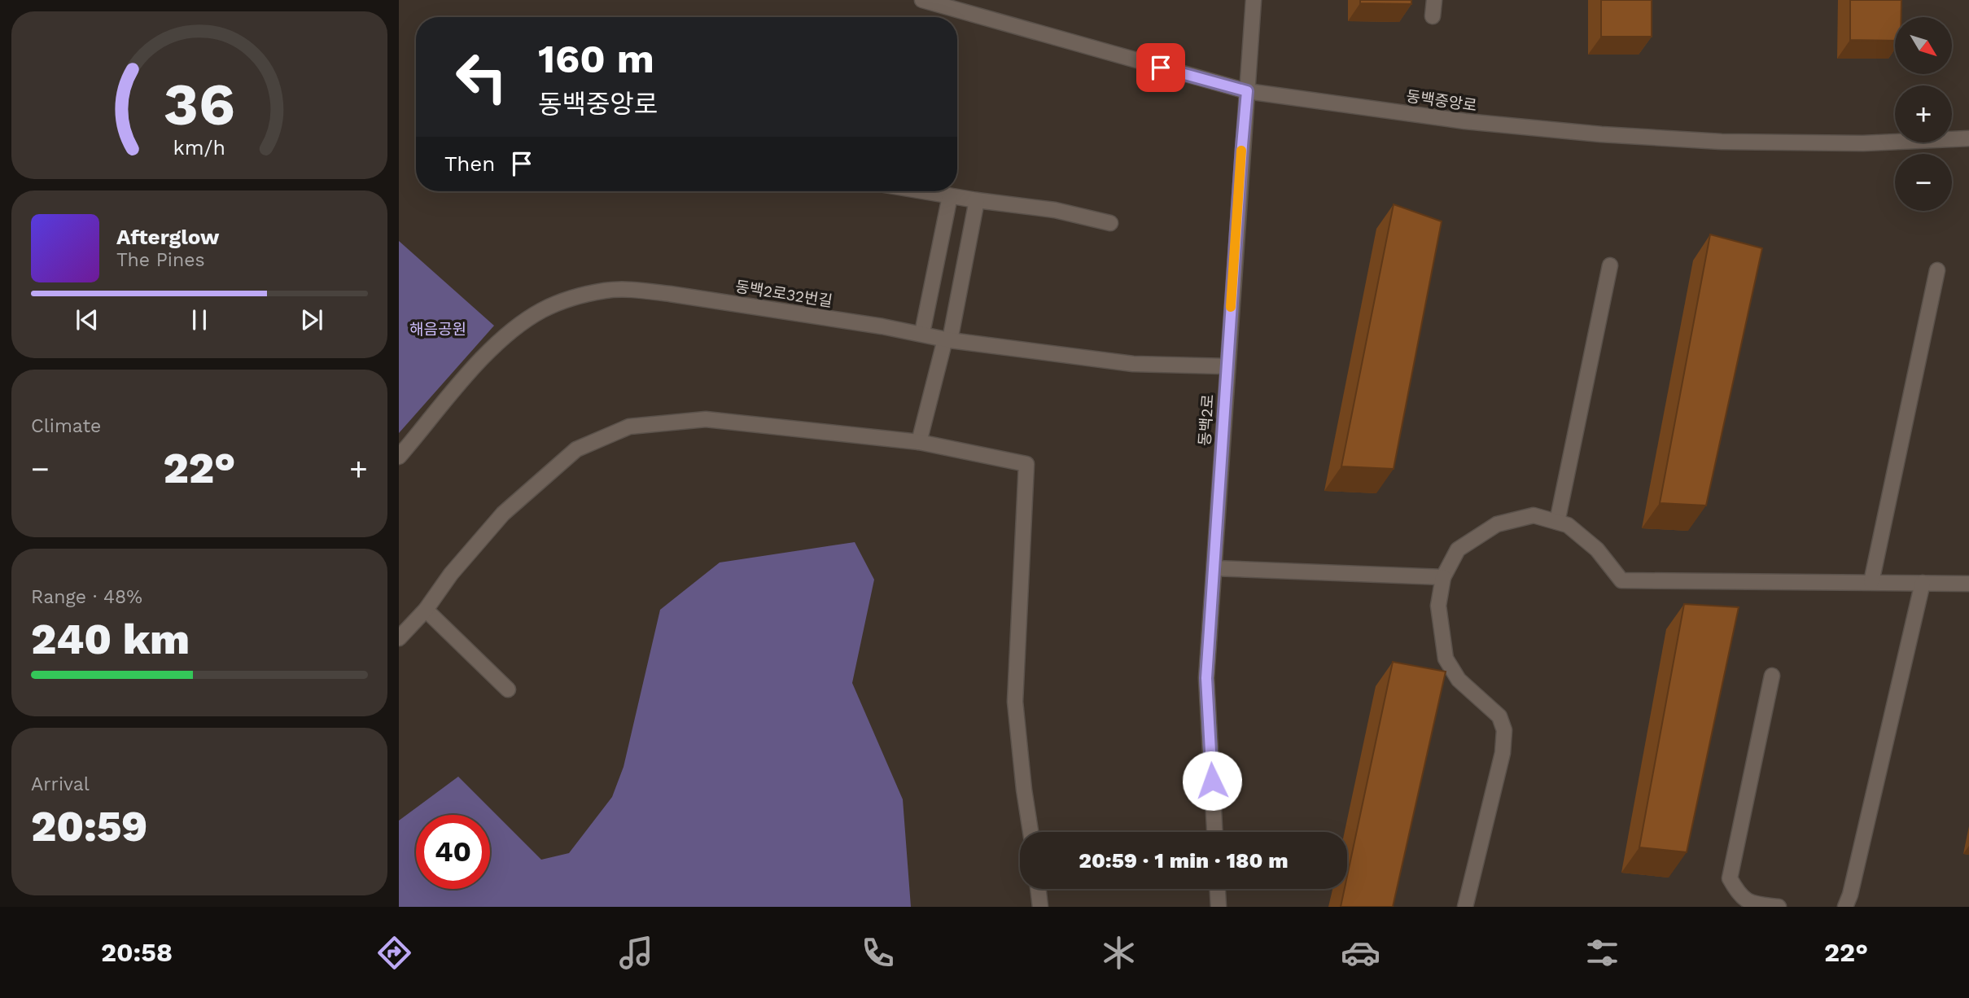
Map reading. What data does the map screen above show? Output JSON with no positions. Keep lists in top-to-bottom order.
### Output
{
  "streets": {
    "street": ["동백중앙로", "동백2로32번길", "동백2로"]
  },
  "crossings": [
    ["동백중앙로", "동백2로"],
    ["동백2로32번길", "동백2로"]
  ],
  "parks": ["해음공원"],
  "north": "bottom right",
  "page": {
    "map_buttons": ["+", "−"],
    "turn": ["160 m", "동백중앙로"],
    "then": "Then",
    "song": ["Afterglow", "The Pines"],
    "tile": [
      "Climate",
      ["Range · 48%", "240 km"],
      ["Arrival", "20:59"]
    ],
    "heat": ["−", "22°", "+"],
    "limit": "40",
    "trip": "20:59 · 1 min · 180 m",
    "tabs": ["20:58", "22°"],
    "gauge": ["36", "km/h"]
  }
}
